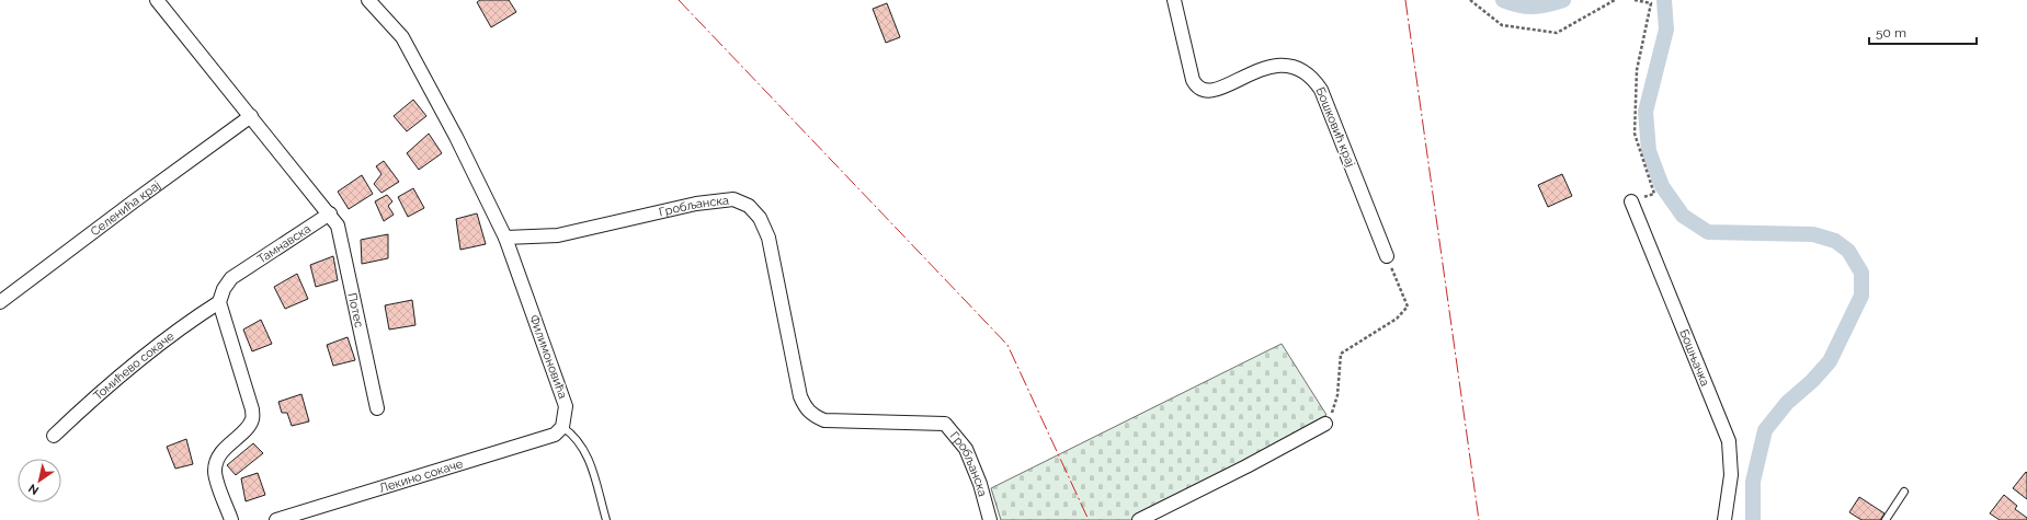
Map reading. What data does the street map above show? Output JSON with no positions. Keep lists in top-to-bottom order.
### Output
{
  "streets": {
    "street": [
      "Бошковић крај",
      "Гробљанска",
      "Селенића крај",
      "Тамнавска",
      "Потес",
      "Филимоновића",
      "Бошњачка",
      "Томићево сокаче",
      "Лекино сокаче"
    ]
  },
  "crossings": [
    ["Гробљанска", "Филимоновића"],
    ["Тамнавска", "Потес"],
    ["Тамнавска", "Томићево сокаче"],
    ["Филимоновића", "Лекино сокаче"]
  ],
  "scale_bar": "50 m",
  "north": "bottom left"
}
